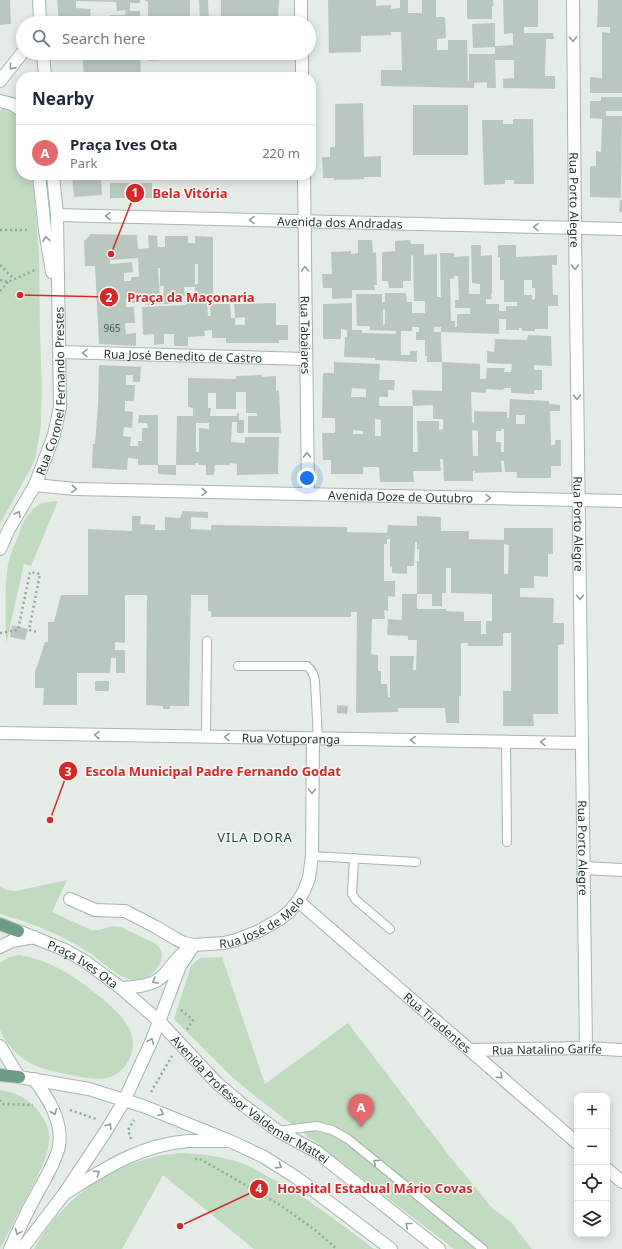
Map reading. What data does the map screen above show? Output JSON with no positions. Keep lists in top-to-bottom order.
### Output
{
  "streets": {
    "street": [
      "Rua Porto Alegre",
      "Avenida dos Andradas",
      "Rua Tabaiares",
      "Rua José Benedito de Castro",
      "Rua Coronel Fernando Prestes",
      "Avenida Doze de Outubro",
      "Rua Votuporanga",
      "Rua José de Melo",
      "Praça Ives Ota",
      "Rua Tiradentes",
      "Rua Natalino Garife",
      "Avenida Professor Valdemar Mattei"
    ]
  },
  "crossings": [
    ["Rua Porto Alegre", "Avenida dos Andradas"],
    ["Rua Porto Alegre", "Avenida Doze de Outubro"],
    ["Rua Porto Alegre", "Rua Votuporanga"],
    ["Rua Porto Alegre", "Rua Natalino Garife"],
    ["Avenida dos Andradas", "Rua Tabaiares"],
    ["Avenida dos Andradas", "Rua Coronel Fernando Prestes"],
    ["Rua Tabaiares", "Rua José Benedito de Castro"],
    ["Rua Tabaiares", "Avenida Doze de Outubro"],
    ["Rua José Benedito de Castro", "Rua Coronel Fernando Prestes"],
    ["Rua Coronel Fernando Prestes", "Avenida Doze de Outubro"],
    ["Rua Votuporanga", "Rua José de Melo"],
    ["Rua José de Melo", "Rua Tiradentes"],
    ["Praça Ives Ota", "Avenida Professor Valdemar Mattei"],
    ["Rua Tiradentes", "Rua Natalino Garife"]
  ],
  "one_way": [
    "Rua Porto Alegre",
    "Avenida dos Andradas",
    "Rua Tabaiares",
    "Rua José Benedito de Castro",
    "Avenida Doze de Outubro",
    "Rua Votuporanga",
    "Rua Tiradentes"
  ],
  "districts": ["VILA DORA"],
  "places": [
    "Bela Vitória",
    "Praça da Maçonaria",
    "Escola Municipal Padre Fernando Godat",
    "Hospital Estadual Mário Covas"
  ],
  "house_numbers": ["965"],
  "page": {
    "search": "Search here",
    "heading": "Nearby",
    "list": [
      {
        "mark": "A",
        "name": "Praça Ives Ota",
        "note": "Park",
        "value": "220 m"
      }
    ],
    "map_buttons": ["+", "−"],
    "pins": "A"
  }
}
